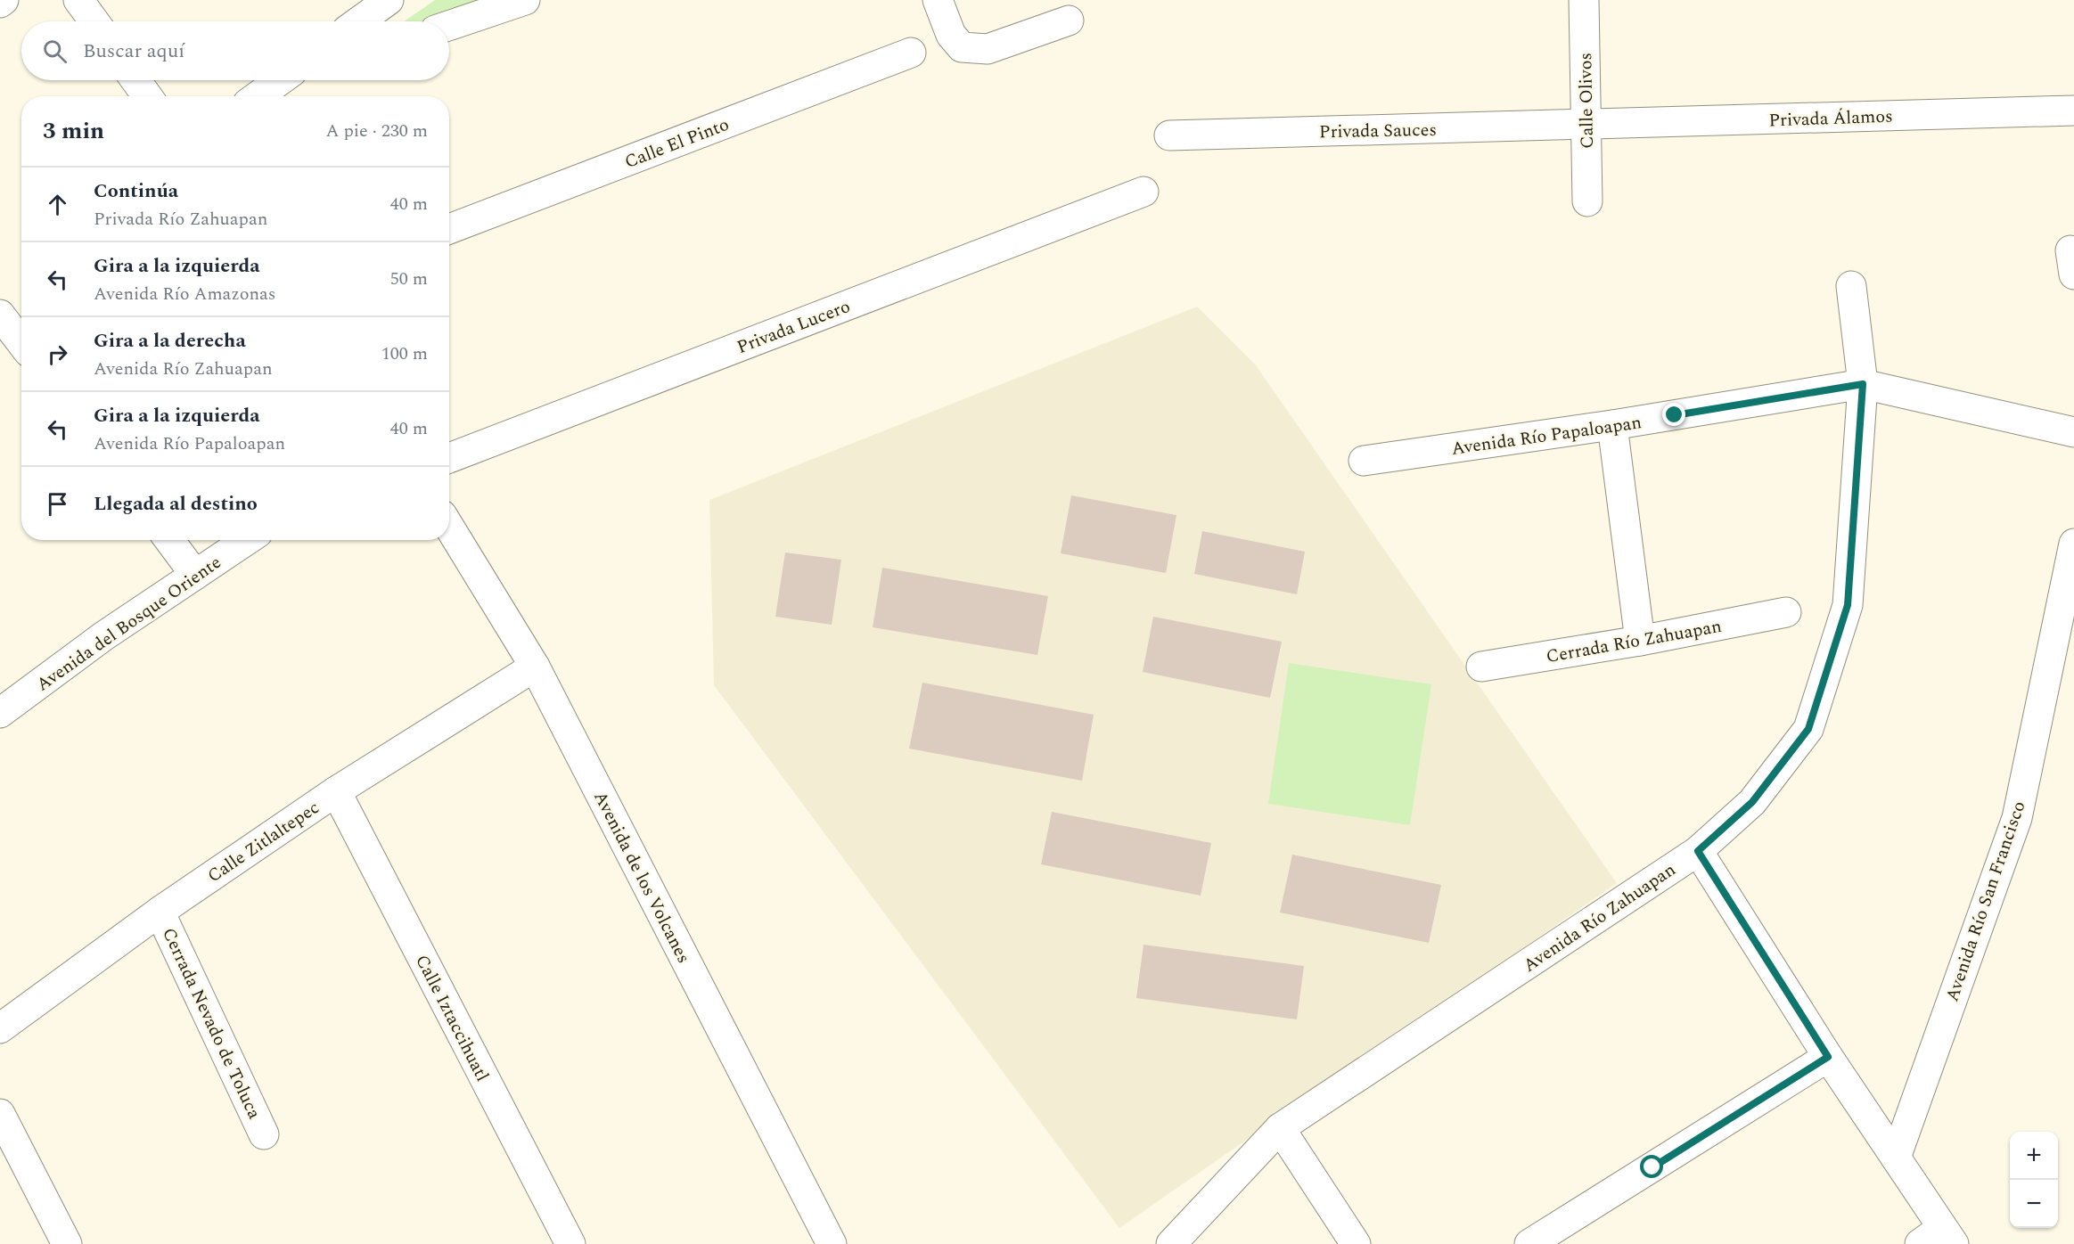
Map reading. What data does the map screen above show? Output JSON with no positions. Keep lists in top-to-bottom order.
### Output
{
  "streets": {
    "street": [
      "Calle Olivos",
      "Privada Álamos",
      "Privada Sauces",
      "Calle El Pinto",
      "Privada Lucero",
      "Avenida Río Papaloapan",
      "Avenida del Bosque Oriente",
      "Cerrada Río Zahuapan",
      "Calle Zitlaltepec",
      "Avenida de los Volcanes",
      "Avenida Río San Francisco",
      "Avenida Río Zahuapan",
      "Calle Iztaccihuatl",
      "Cerrada Nevado de Toluca"
    ]
  },
  "crossings": [
    ["Calle Olivos", "Privada Álamos"],
    ["Calle Olivos", "Privada Sauces"],
    ["Privada Álamos", "Privada Sauces"],
    ["Avenida Río Papaloapan", "Avenida Río Zahuapan"],
    ["Calle Zitlaltepec", "Avenida de los Volcanes"],
    ["Calle Zitlaltepec", "Calle Iztaccihuatl"],
    ["Calle Zitlaltepec", "Cerrada Nevado de Toluca"]
  ],
  "page": {
    "search": "Buscar aquí",
    "heading": ["3 min", "A pie · 230 m"],
    "list": [
      ["Continúa", "Privada Río Zahuapan", "40 m"],
      ["Gira a la izquierda", "Avenida Río Amazonas", "50 m"],
      ["Gira a la derecha", "Avenida Río Zahuapan", "100 m"],
      ["Gira a la izquierda", "Avenida Río Papaloapan", "40 m"],
      "Llegada al destino"
    ],
    "map_buttons": ["+", "−"]
  }
}
